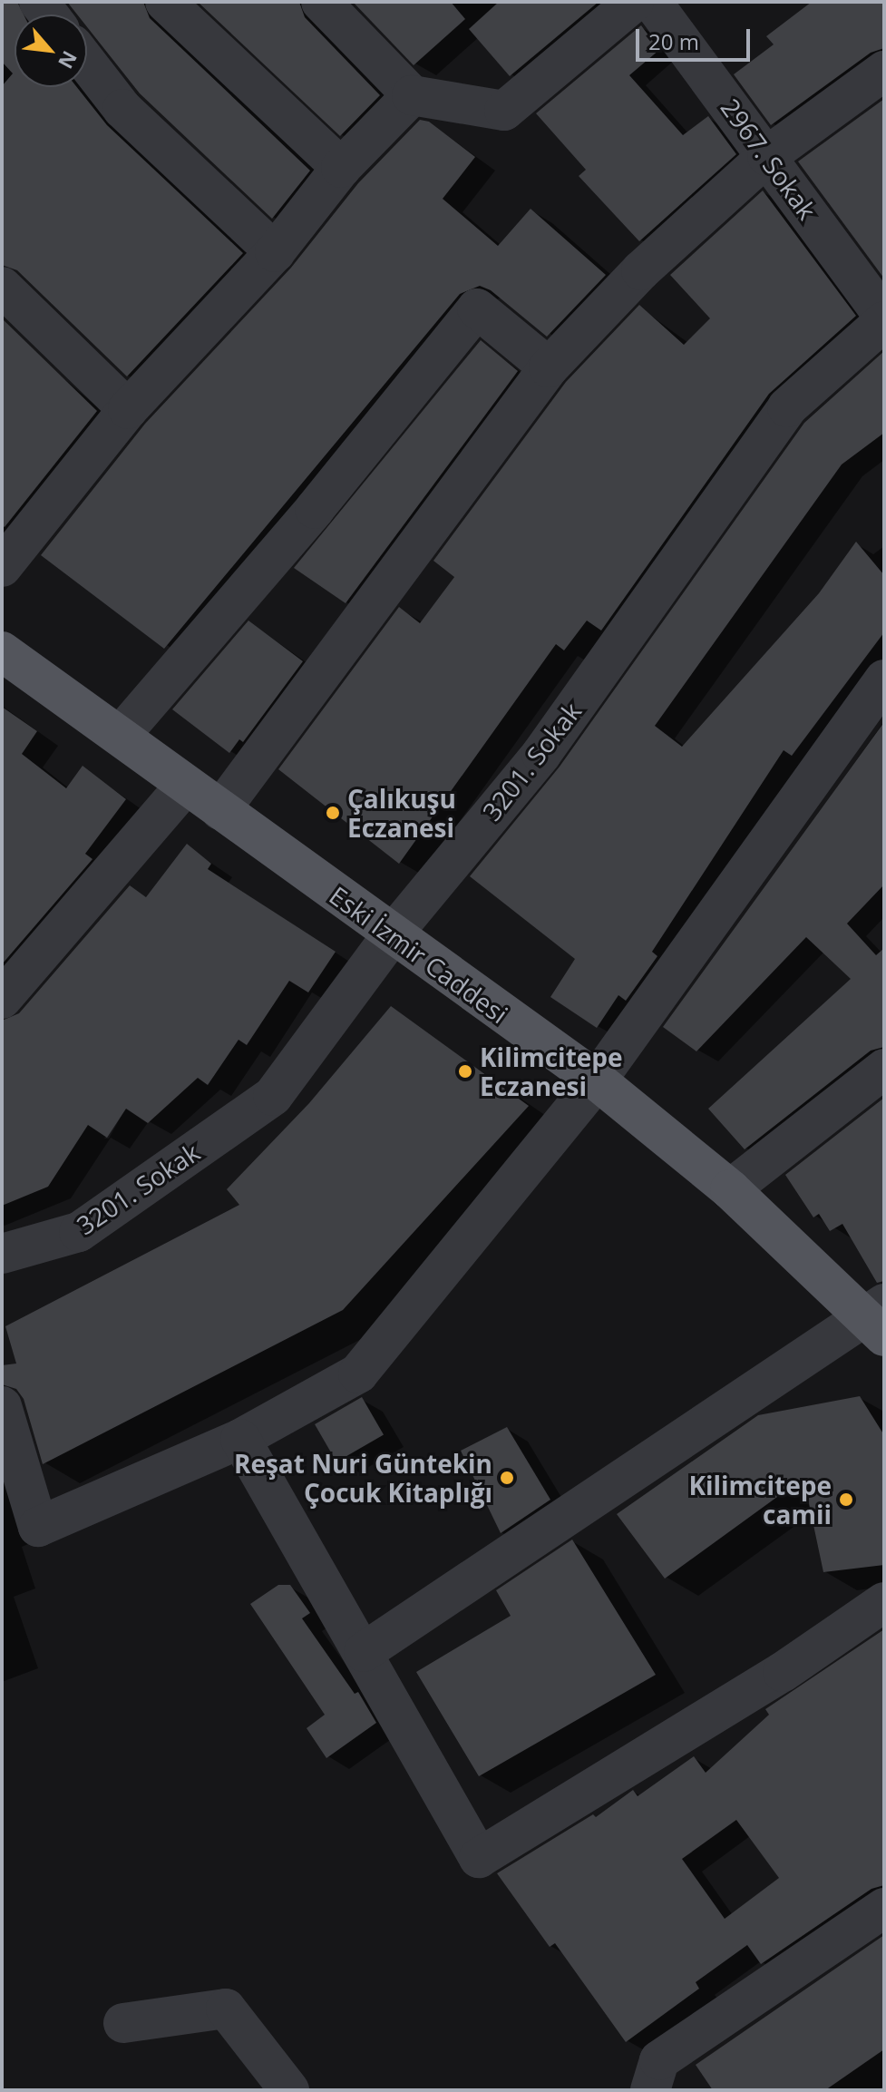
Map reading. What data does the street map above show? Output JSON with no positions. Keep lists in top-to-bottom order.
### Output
{
  "streets": {
    "main road": ["Eski İzmir Caddesi"],
    "street": ["2967. Sokak", "3201. Sokak"]
  },
  "crossings": [
    ["2967. Sokak", "3201. Sokak"],
    ["3201. Sokak", "Eski İzmir Caddesi"]
  ],
  "places": [
    "Çalıkuşu Eczanesi",
    "Kilimcitepe Eczanesi",
    "Reşat Nuri Güntekin Çocuk Kitaplığı",
    "Kilimcitepe camii"
  ],
  "scale_bar": "20 m",
  "north": "bottom right"
}
